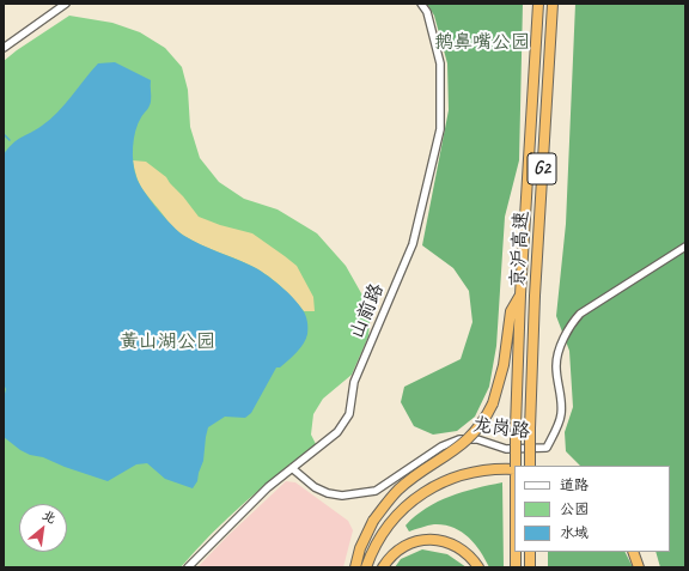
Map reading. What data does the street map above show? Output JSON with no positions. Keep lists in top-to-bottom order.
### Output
{
  "streets": {
    "highway": ["G2", "京沪高速"],
    "street": ["山前路", "龙岗路"]
  },
  "crossings": [
    ["山前路", "龙岗路"]
  ],
  "parks": ["鹅鼻嘴公园", "黄山湖公园"],
  "legend": ["道路", "公园", "水域"],
  "north": "top right"
}
